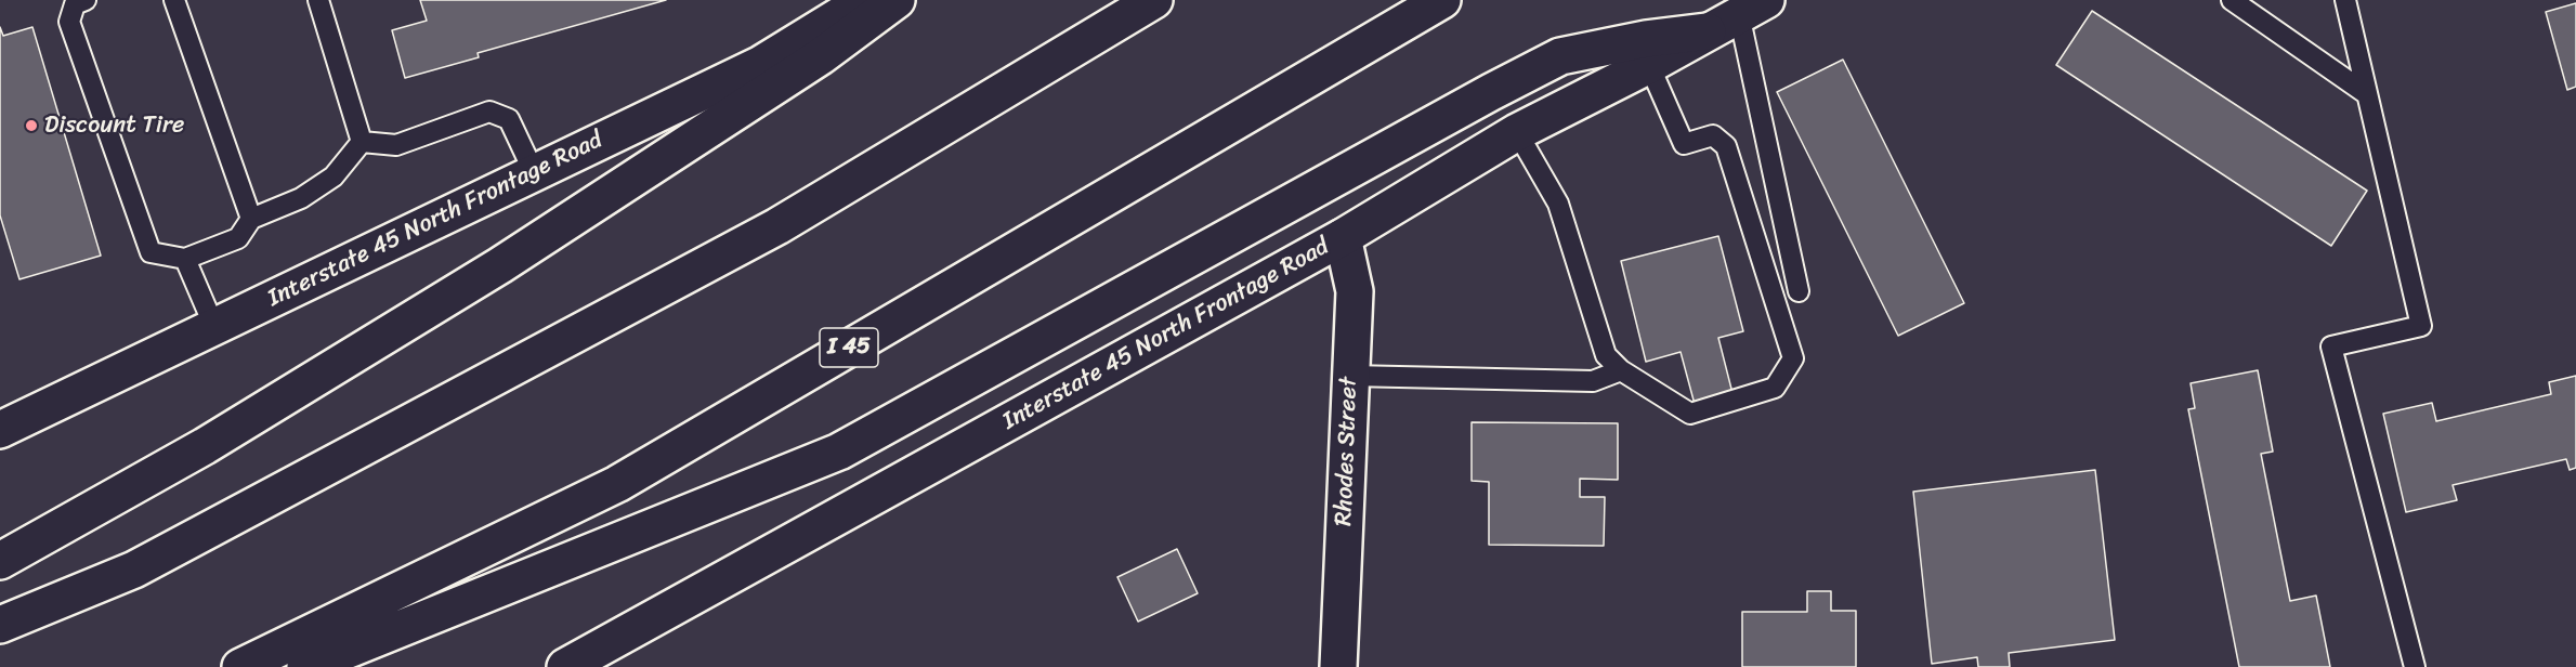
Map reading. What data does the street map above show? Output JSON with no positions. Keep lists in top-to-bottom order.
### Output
{
  "streets": {
    "main road": ["Interstate 45 North Frontage Road", "I 45", "Rhodes Street"]
  },
  "crossings": [
    ["Interstate 45 North Frontage Road", "Rhodes Street"]
  ],
  "places": ["Discount Tire"]
}
